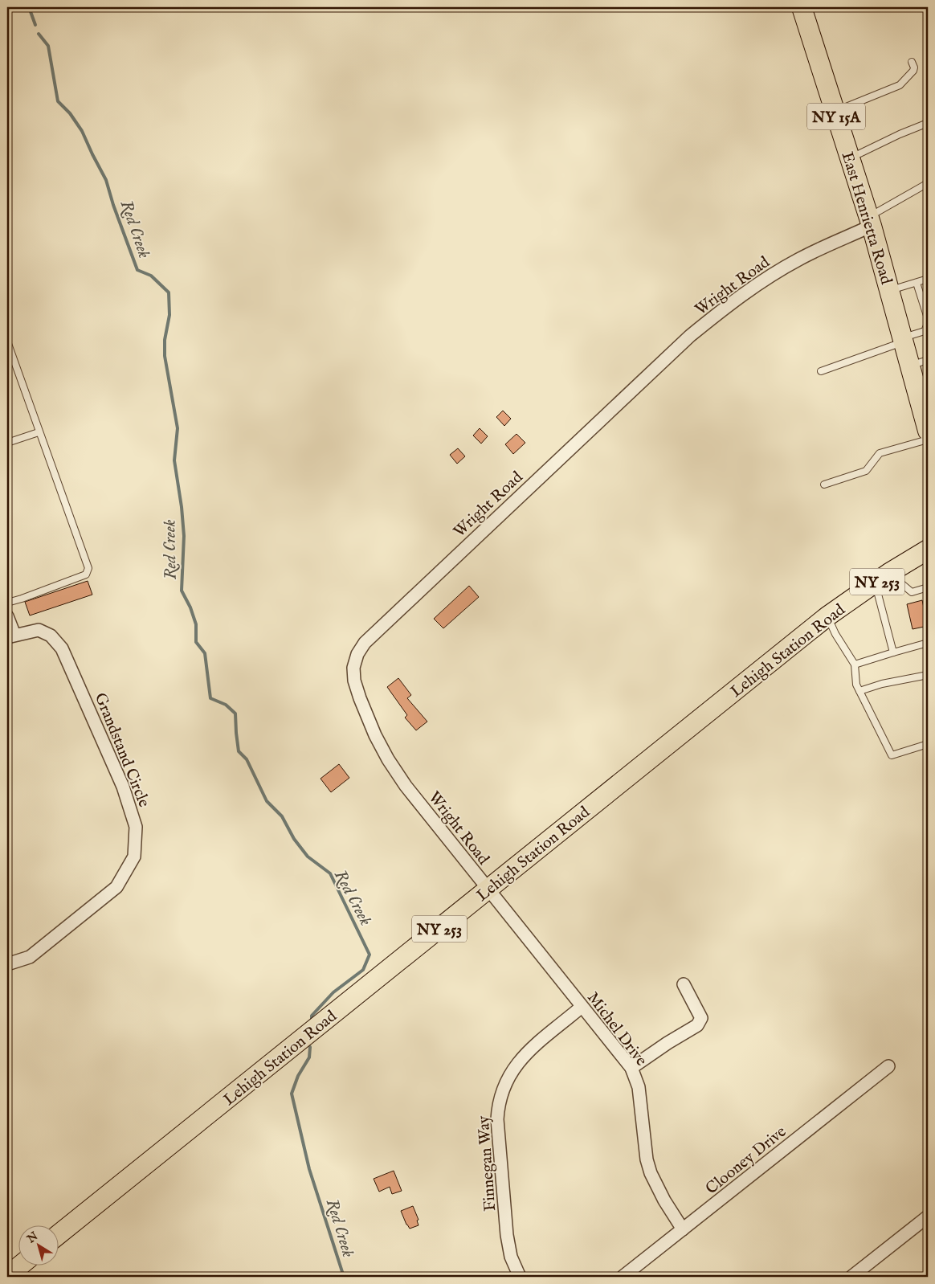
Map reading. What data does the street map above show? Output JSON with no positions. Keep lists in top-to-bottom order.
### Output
{
  "streets": {
    "main road": [
      "NY 15A",
      "East Henrietta Road",
      "NY 253",
      "Lehigh Station Road"
    ],
    "street": [
      "Wright Road",
      "Grandstand Circle",
      "Michel Drive",
      "Clooney Drive",
      "Finnegan Way"
    ]
  },
  "crossings": [
    ["East Henrietta Road", "Wright Road"],
    ["Wright Road", "Lehigh Station Road"],
    ["Wright Road", "Michel Drive"],
    ["Lehigh Station Road", "Michel Drive"],
    ["Michel Drive", "Clooney Drive"],
    ["Michel Drive", "Finnegan Way"]
  ],
  "water": ["Red Creek"],
  "north": "top left"
}
